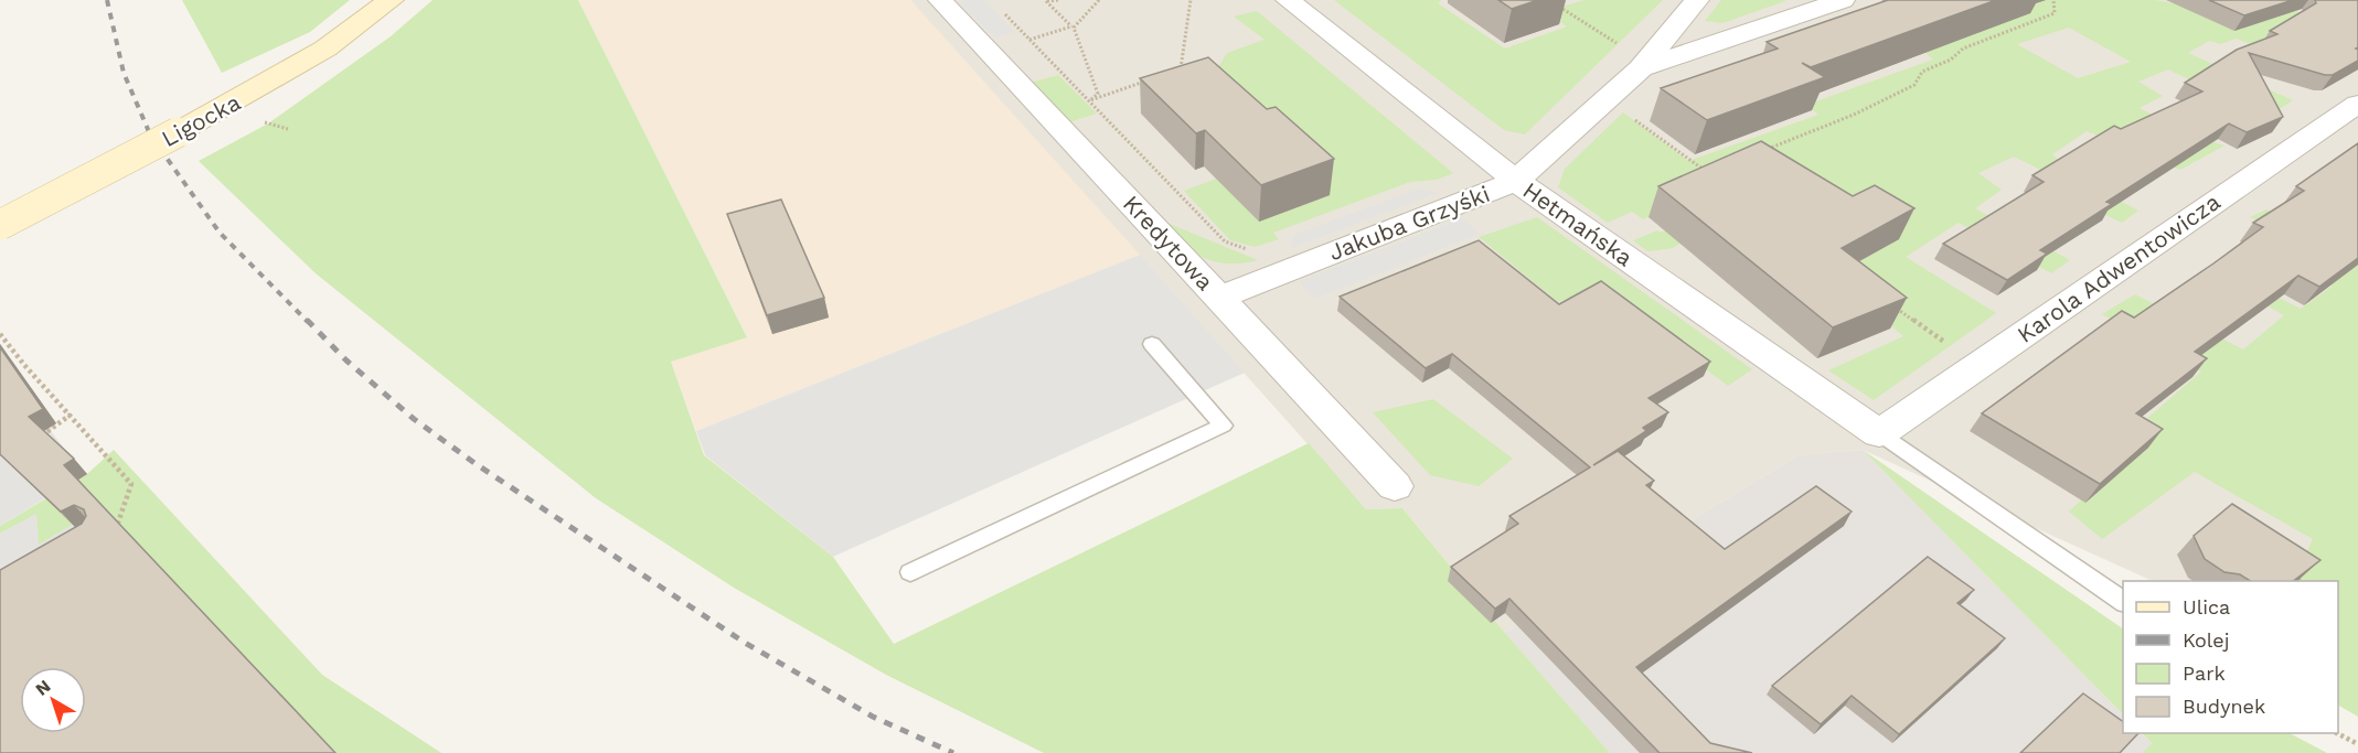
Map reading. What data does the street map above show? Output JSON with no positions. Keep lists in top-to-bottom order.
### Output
{
  "streets": {
    "street": [
      "Ligocka",
      "Jakuba Grzyśki",
      "Hetmańska",
      "Kredytowa",
      "Karola Adwentowicza"
    ]
  },
  "crossings": [
    ["Jakuba Grzyśki", "Hetmańska"],
    ["Jakuba Grzyśki", "Kredytowa"],
    ["Hetmańska", "Karola Adwentowicza"]
  ],
  "legend": [
    "Ulica",
    "Kolej",
    "Park",
    "Budynek"
  ],
  "north": "top left"
}
